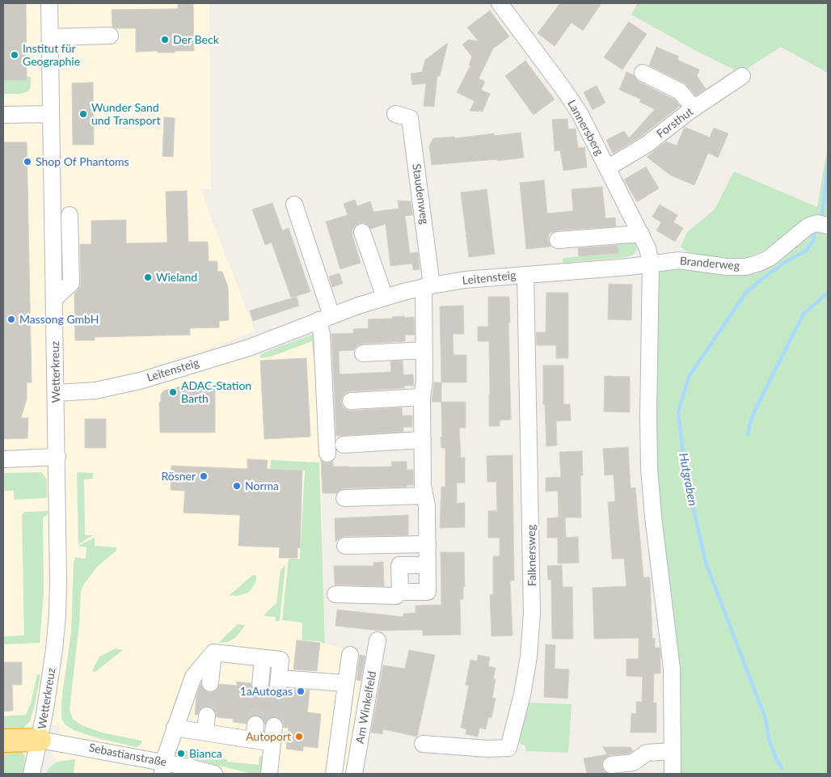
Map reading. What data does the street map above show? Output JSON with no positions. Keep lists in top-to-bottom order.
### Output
{
  "streets": {
    "street": [
      "Forsthut",
      "Lannersberg",
      "Staudenweg",
      "Branderweg",
      "Leitensteig",
      "Wetterkreuz",
      "Falknersweg",
      "Am Winkelfeld",
      "Sebastianstraße"
    ]
  },
  "crossings": [
    ["Forsthut", "Lannersberg"],
    ["Lannersberg", "Branderweg"],
    ["Lannersberg", "Leitensteig"],
    ["Staudenweg", "Leitensteig"],
    ["Branderweg", "Leitensteig"],
    ["Leitensteig", "Wetterkreuz"],
    ["Leitensteig", "Falknersweg"],
    ["Wetterkreuz", "Sebastianstraße"]
  ],
  "water": ["Hutgraben"],
  "places": [
    "Der Beck",
    "Institut für Geographie",
    "Wunder Sand und Transport",
    "Shop Of Phantoms",
    "Wieland",
    "Massong GmbH",
    "ADAC-Station Barth",
    "Rösner",
    "Norma",
    "1aAutogas",
    "Autoport",
    "Bianca"
  ]
}
